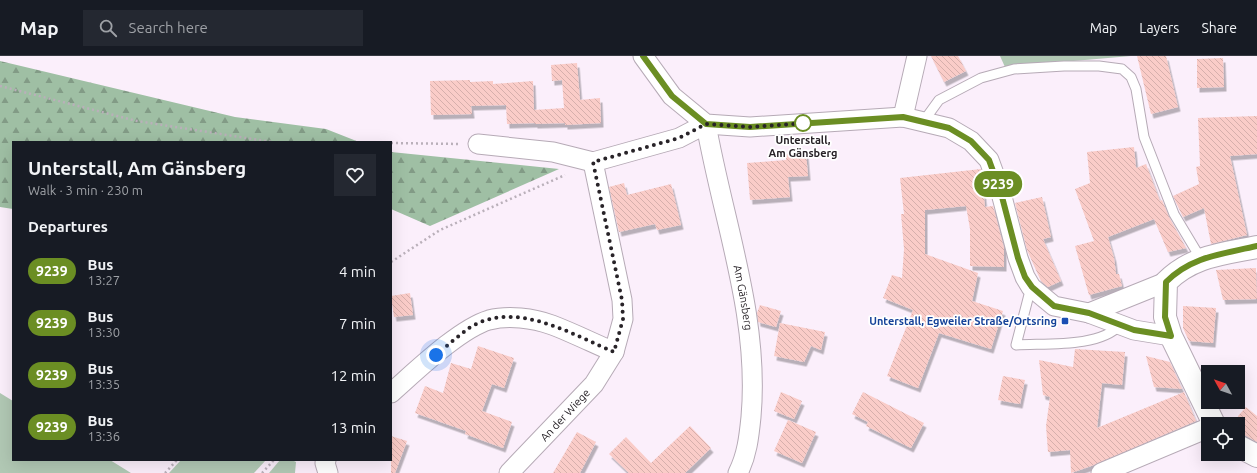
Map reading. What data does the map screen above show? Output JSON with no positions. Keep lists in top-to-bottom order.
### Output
{
  "streets": {
    "street": ["Am Gänsberg", "An der Wiege"]
  },
  "places": {
    "other": ["Unterstall, Am Gänsberg"],
    "transit": ["Unterstall, Egweiler Straße/Ortsring"]
  },
  "lines": ["bus line 9239"],
  "north": "top left",
  "page": {
    "header": "Map",
    "search": "Search here",
    "nav": ["Map", "Layers", "Share"],
    "on_map": "9239",
    "heading": [
      ["Unterstall, Am Gänsberg", "Walk · 3 min · 230 m"],
      "Departures"
    ],
    "list": [
      {
        "mark": "9239",
        "name": "Bus",
        "note": "13:27",
        "value": "4 min"
      },
      {
        "mark": "9239",
        "name": "Bus",
        "note": "13:30",
        "value": "7 min"
      },
      {
        "mark": "9239",
        "name": "Bus",
        "note": "13:35",
        "value": "12 min"
      },
      {
        "mark": "9239",
        "name": "Bus",
        "note": "13:36",
        "value": "13 min"
      }
    ]
  }
}
